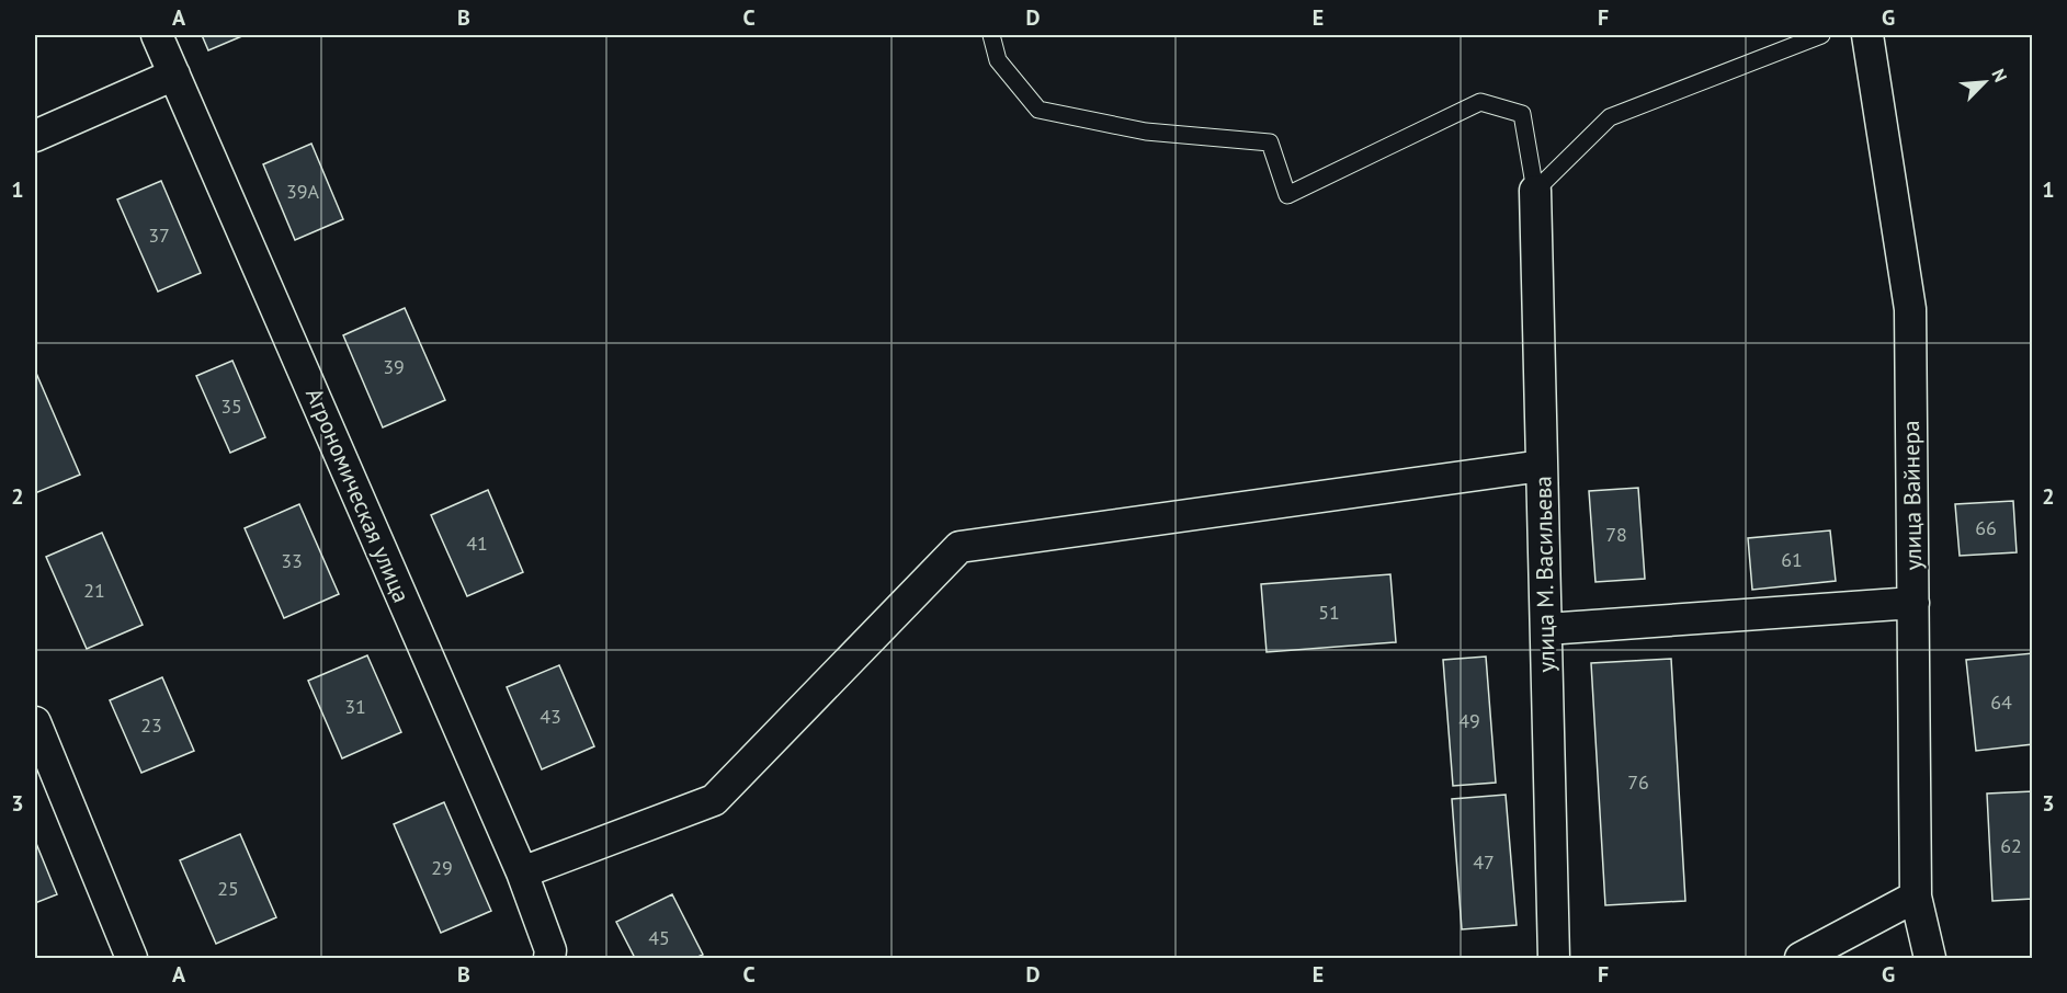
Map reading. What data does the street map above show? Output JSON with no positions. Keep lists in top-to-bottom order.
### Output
{
  "streets": {
    "street": ["Агрономическая улица", "улица Вайнера", "улица М. Васильева"]
  },
  "house_numbers": [
    "39А",
    "37",
    "39",
    "35",
    "66",
    "78",
    "41",
    "61",
    "33",
    "21",
    "51",
    "64",
    "31",
    "43",
    "49",
    "23",
    "76",
    "62",
    "47",
    "29",
    "25",
    "45"
  ],
  "north": "top right",
  "grid": {
    "columns": [
      "A",
      "B",
      "C",
      "D",
      "E",
      "F",
      "G"
    ],
    "rows": ["1", "2", "3"]
  }
}
